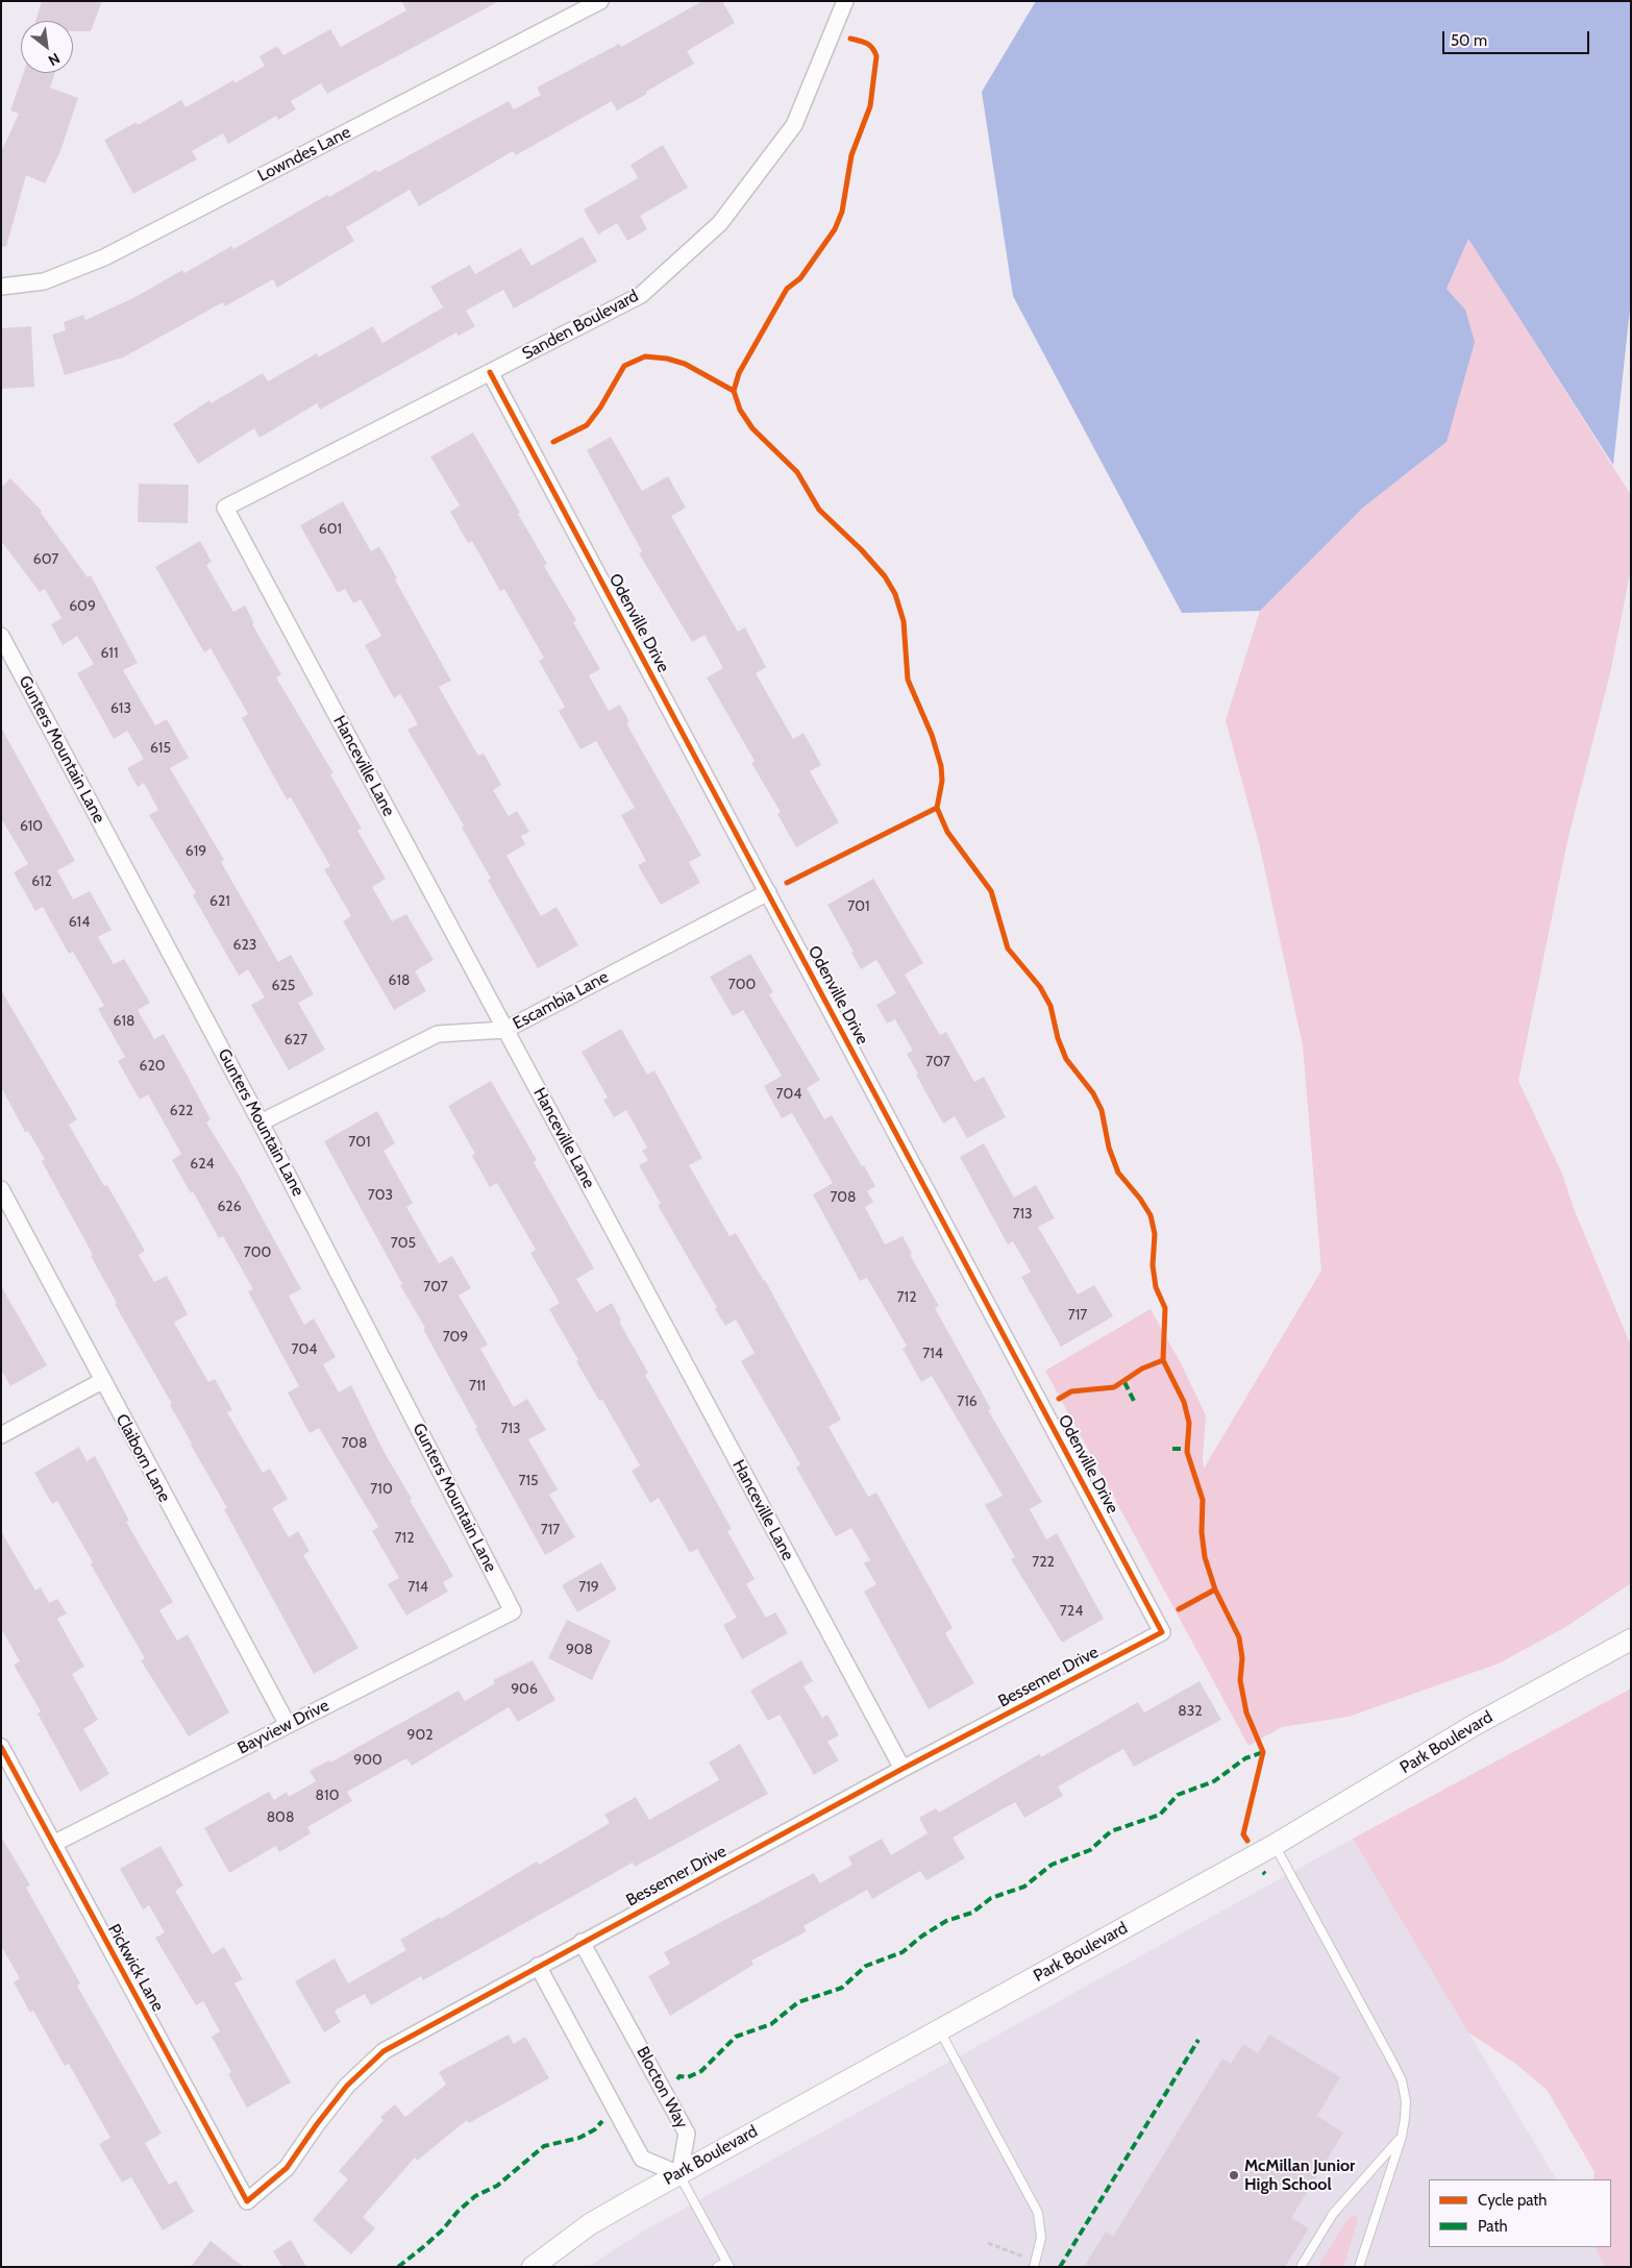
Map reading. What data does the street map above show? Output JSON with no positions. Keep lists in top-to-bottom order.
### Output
{
  "streets": {
    "main road": ["Park Boulevard"],
    "street": [
      "Lowndes Lane",
      "Sanden Boulevard",
      "Odenville Drive",
      "Gunters Mountain Lane",
      "Hanceville Lane",
      "Escambia Lane",
      "Claiborn Lane",
      "Bessemer Drive",
      "Bayview Drive",
      "Pickwick Lane",
      "Blocton Way"
    ]
  },
  "crossings": [
    ["Sanden Boulevard", "Odenville Drive"],
    ["Sanden Boulevard", "Hanceville Lane"],
    ["Odenville Drive", "Escambia Lane"],
    ["Odenville Drive", "Bessemer Drive"],
    ["Gunters Mountain Lane", "Escambia Lane"],
    ["Gunters Mountain Lane", "Bayview Drive"],
    ["Hanceville Lane", "Escambia Lane"],
    ["Hanceville Lane", "Bessemer Drive"],
    ["Claiborn Lane", "Bayview Drive"],
    ["Bessemer Drive", "Pickwick Lane"],
    ["Bessemer Drive", "Blocton Way"],
    ["Bayview Drive", "Pickwick Lane"],
    ["Park Boulevard", "Blocton Way"]
  ],
  "places": ["McMillan Junior High School"],
  "house_numbers": [
    "601",
    "607",
    "609",
    "611",
    "613",
    "615",
    "610",
    "619",
    "612",
    "621",
    "701",
    "614",
    "623",
    "618",
    "700",
    "625",
    "618",
    "627",
    "707",
    "620",
    "704",
    "622",
    "701",
    "624",
    "703",
    "708",
    "626",
    "713",
    "705",
    "700",
    "707",
    "712",
    "717",
    "709",
    "704",
    "714",
    "711",
    "716",
    "713",
    "708",
    "715",
    "710",
    "717",
    "712",
    "722",
    "714",
    "719",
    "724",
    "908",
    "906",
    "832",
    "902",
    "900",
    "810",
    "808"
  ],
  "legend": ["Cycle path", "Path"],
  "scale_bar": "50 m",
  "north": "bottom right"
}
